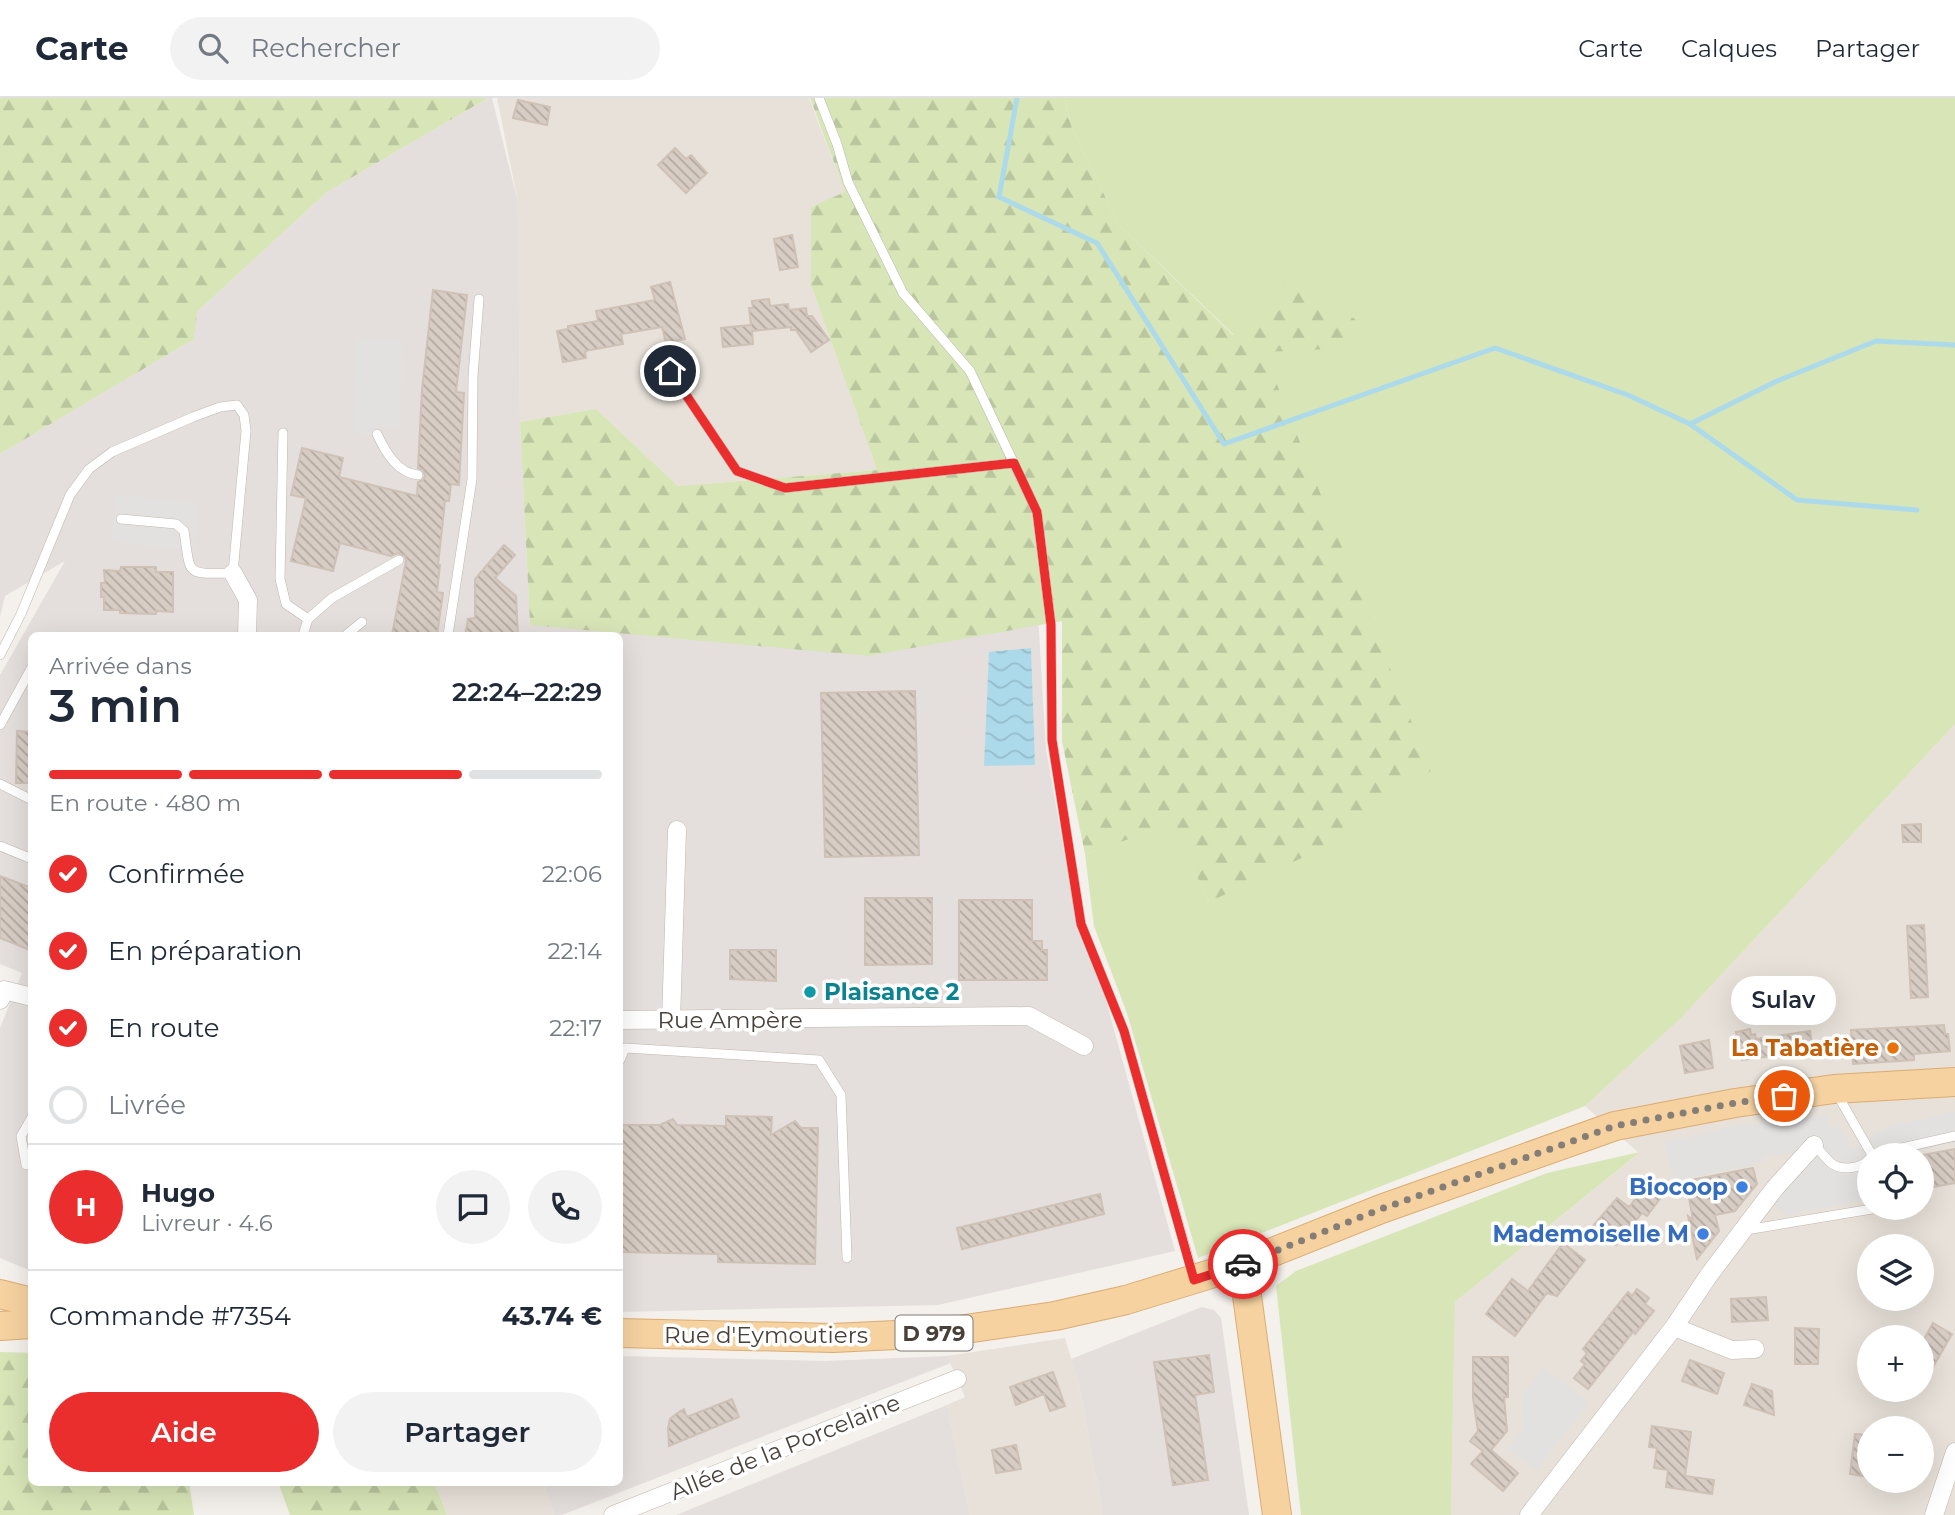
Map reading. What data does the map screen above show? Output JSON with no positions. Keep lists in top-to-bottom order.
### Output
{
  "streets": {
    "main road": ["D 979", "Rue d'Eymoutiers"],
    "street": ["Rue Ampère", "Allée de la Porcelaine"]
  },
  "crossings": [
    ["D 979", "Rue d'Eymoutiers"]
  ],
  "places": [
    "Plaisance 2",
    "La Tabatière",
    "Sulav",
    "Biocoop",
    "Mademoiselle M"
  ],
  "page": {
    "header": "Carte",
    "search": "Rechercher",
    "nav": ["Carte", "Calques", "Partager"],
    "heading": ["3 min", "Arrivée dans", "22:24–22:29"],
    "panel": [
      "Hugo",
      "Livreur · 4.6",
      "Commande #7354",
      "43.74 €"
    ],
    "bar": "En route · 480 m",
    "list": [
      ["Confirmée", "22:06"],
      ["En préparation", "22:14"],
      ["En route", "22:17"],
      "Livrée"
    ],
    "bubble": "Sulav",
    "map_buttons": ["+", "−"],
    "round": "H",
    "buttons": ["Aide", "Partager"]
  }
}
